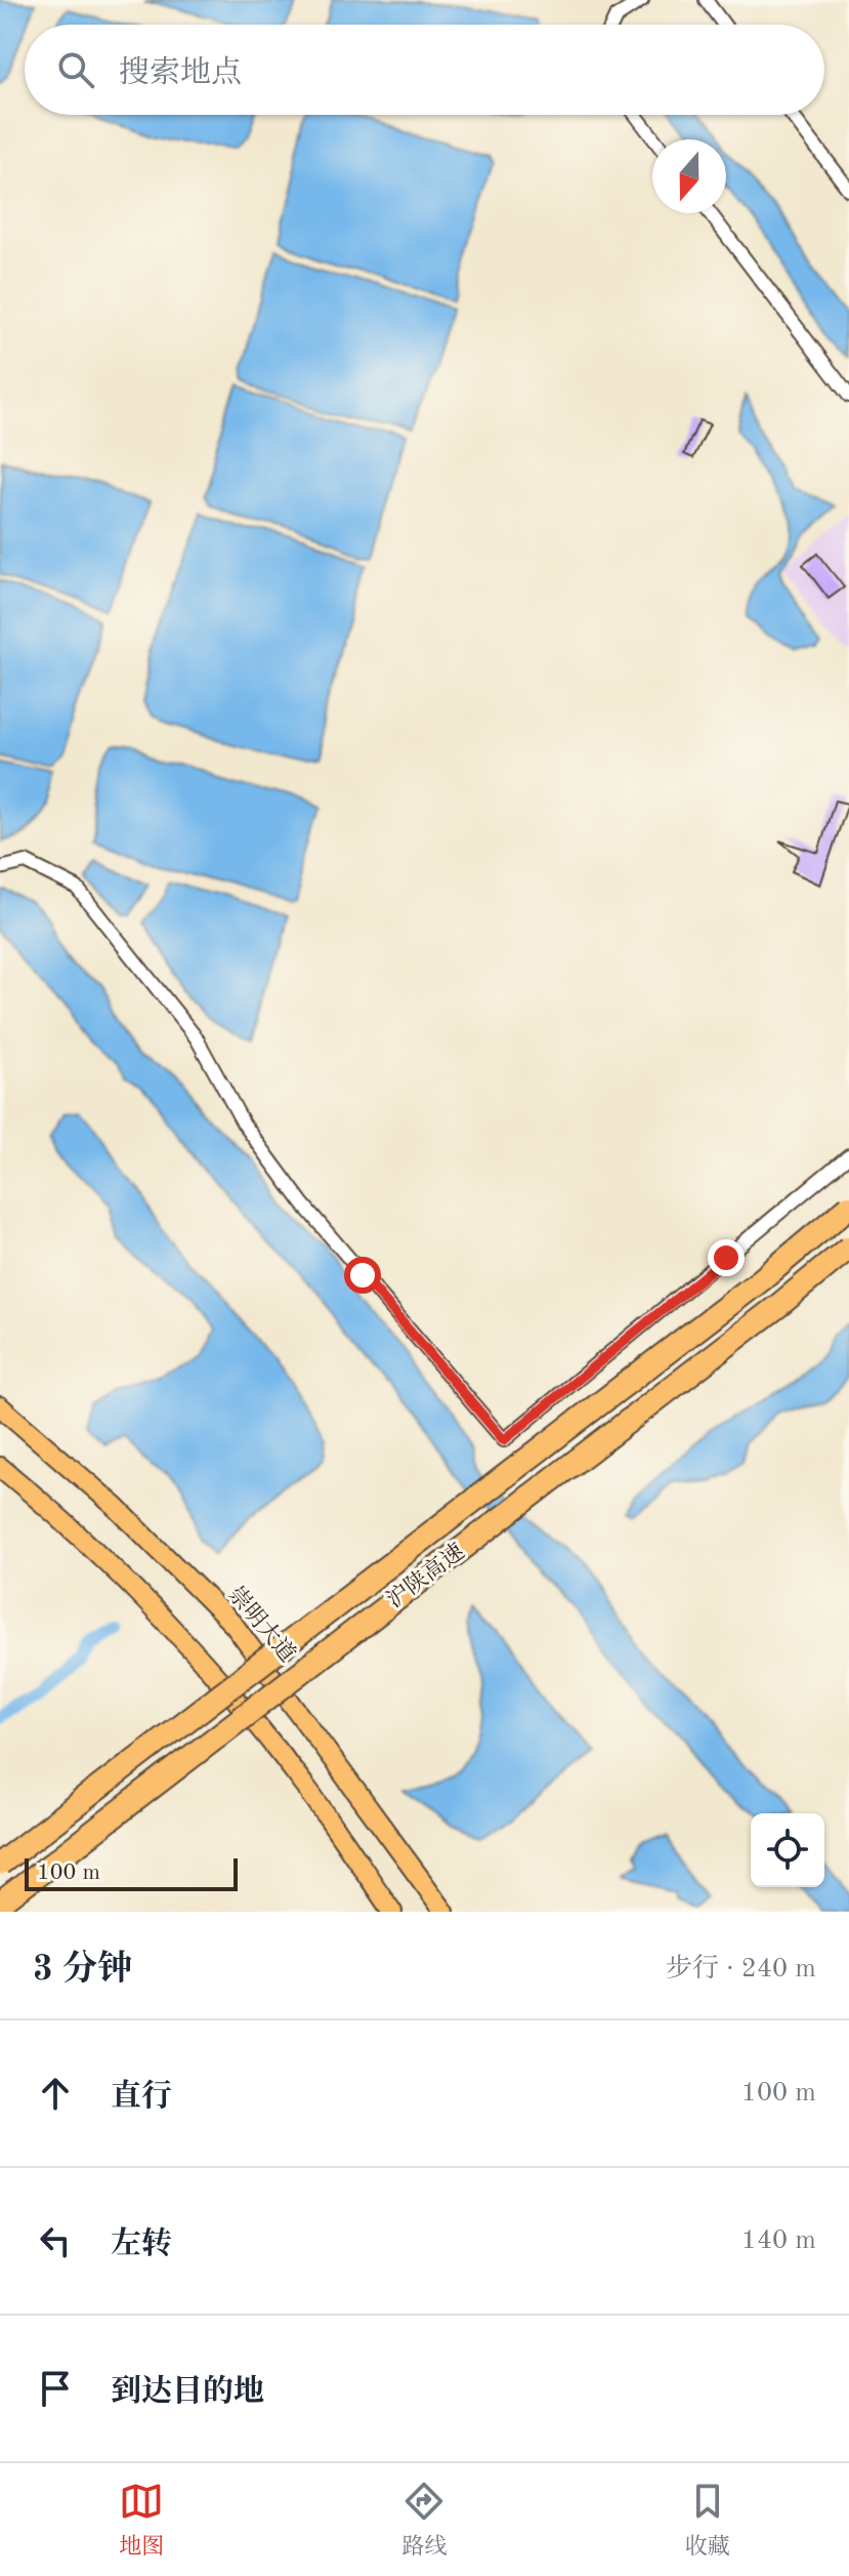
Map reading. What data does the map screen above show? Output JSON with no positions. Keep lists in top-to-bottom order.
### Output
{
  "streets": {
    "highway": ["沪陕高速"],
    "main road": ["崇明大道"]
  },
  "scale_bar": "100 m",
  "north": "bottom",
  "page": {
    "search": "搜索地点",
    "scale": "100 m",
    "heading": ["3 分钟", "步行 · 240 m"],
    "list": [
      ["直行", "100 m"],
      ["左转", "140 m"],
      "到达目的地"
    ],
    "nav": ["地图", "路线", "收藏"]
  }
}
